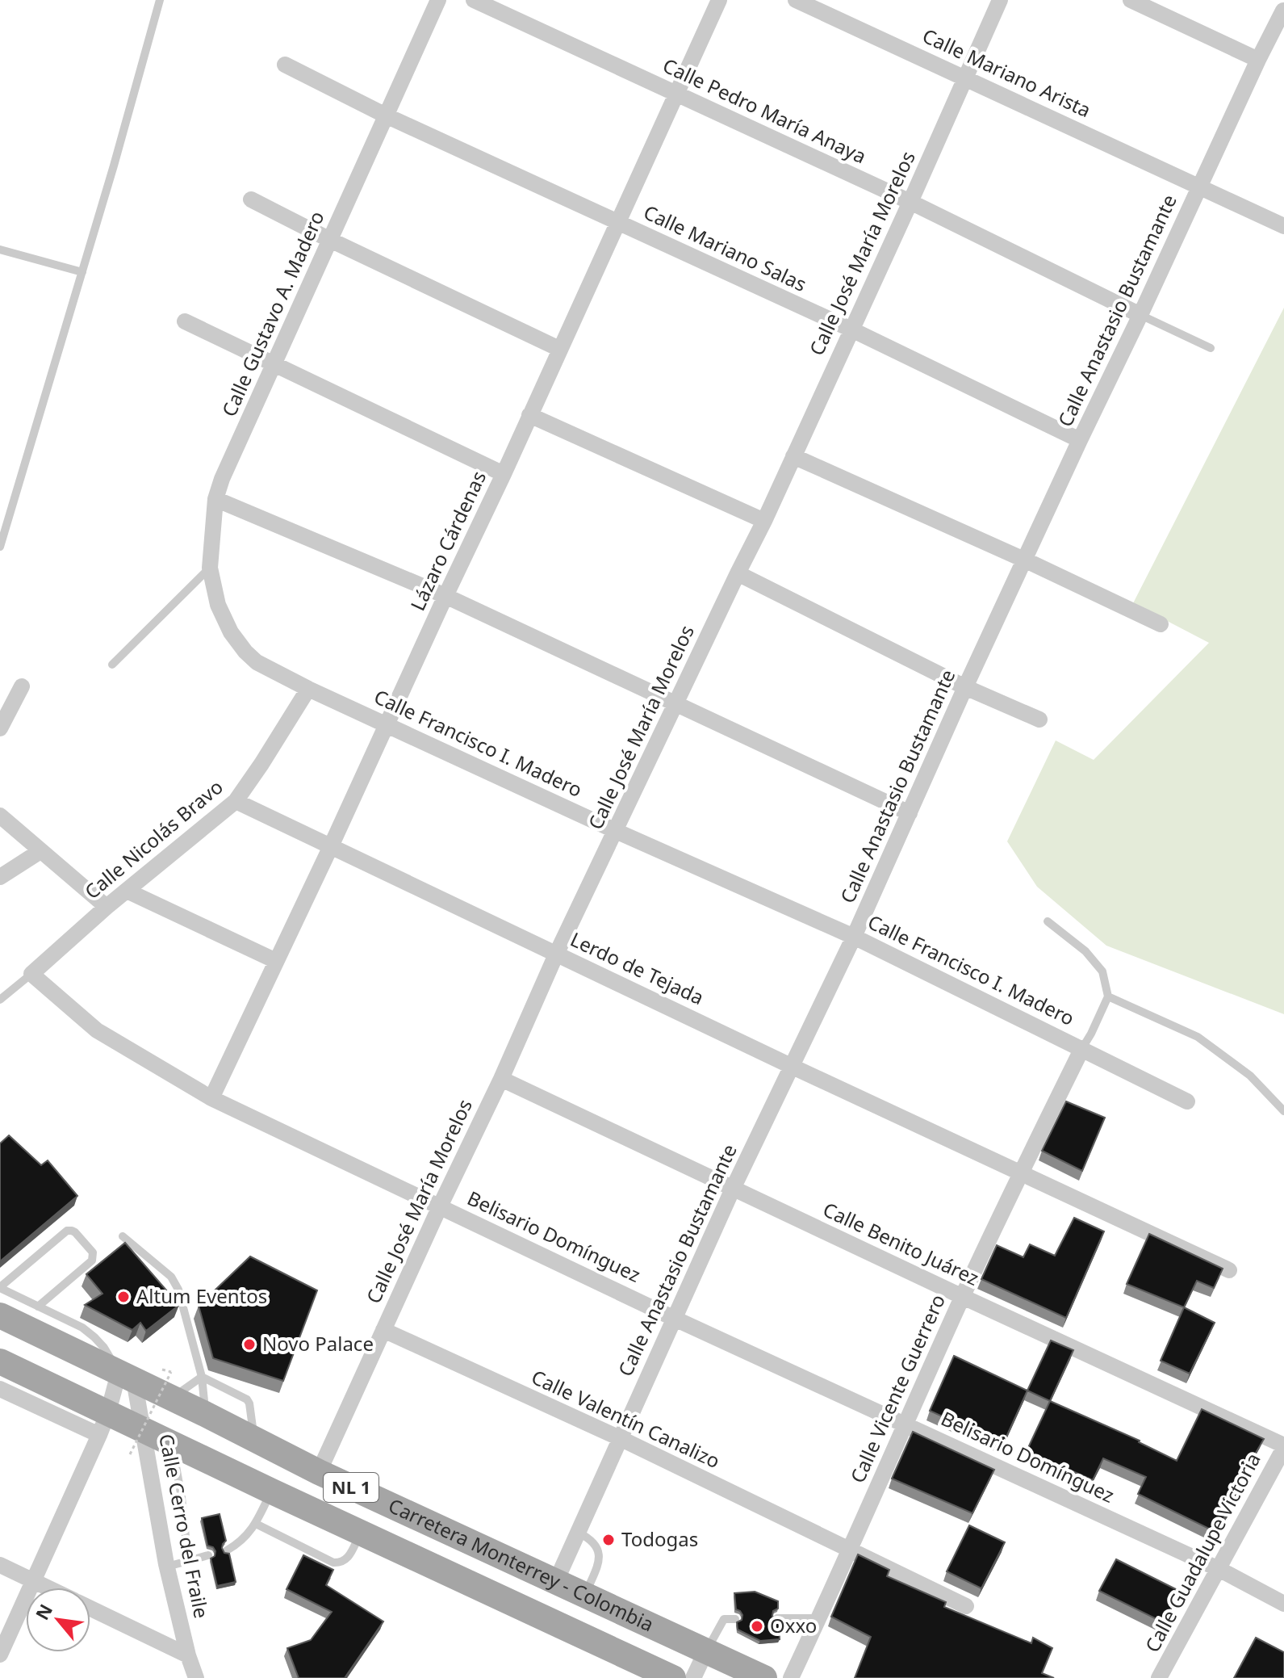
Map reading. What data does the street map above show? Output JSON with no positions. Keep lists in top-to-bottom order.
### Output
{
  "streets": {
    "main road": ["NL 1", "Carretera Monterrey - Colombia"],
    "street": [
      "Calle Mariano Arista",
      "Calle Pedro María Anaya",
      "Calle Mariano Salas",
      "Calle José María Morelos",
      "Calle Anastasio Bustamante",
      "Calle Gustavo A. Madero",
      "Lázaro Cárdenas",
      "Calle Francisco I. Madero",
      "Calle Nicolás Bravo",
      "Lerdo de Tejada",
      "Belisario Domínguez",
      "Calle Benito Juárez",
      "Calle Vicente Guerrero",
      "Calle Valentín Canalizo",
      "Calle Cerro del Fraile",
      "Calle Guadalupe Victoria"
    ]
  },
  "crossings": [
    ["Calle Mariano Arista", "Calle José María Morelos"],
    ["Calle Mariano Arista", "Calle Anastasio Bustamante"],
    ["Calle Pedro María Anaya", "Calle José María Morelos"],
    ["Calle Pedro María Anaya", "Calle Anastasio Bustamante"],
    ["Calle Pedro María Anaya", "Lázaro Cárdenas"],
    ["Calle Mariano Salas", "Calle José María Morelos"],
    ["Calle Mariano Salas", "Calle Anastasio Bustamante"],
    ["Calle Mariano Salas", "Calle Gustavo A. Madero"],
    ["Calle Mariano Salas", "Lázaro Cárdenas"],
    ["Calle José María Morelos", "Calle Francisco I. Madero"],
    ["Calle José María Morelos", "Lerdo de Tejada"],
    ["Calle José María Morelos", "Belisario Domínguez"],
    ["Calle José María Morelos", "Calle Benito Juárez"],
    ["Calle José María Morelos", "Calle Valentín Canalizo"],
    ["Calle José María Morelos", "Carretera Monterrey - Colombia"],
    ["Calle Anastasio Bustamante", "Calle Francisco I. Madero"],
    ["Calle Anastasio Bustamante", "Lerdo de Tejada"],
    ["Calle Anastasio Bustamante", "Belisario Domínguez"],
    ["Calle Anastasio Bustamante", "Calle Benito Juárez"],
    ["Calle Anastasio Bustamante", "Calle Valentín Canalizo"],
    ["Calle Anastasio Bustamante", "Carretera Monterrey - Colombia"],
    ["Calle Gustavo A. Madero", "Calle Francisco I. Madero"],
    ["Lázaro Cárdenas", "Calle Francisco I. Madero"],
    ["Lázaro Cárdenas", "Lerdo de Tejada"],
    ["Lázaro Cárdenas", "Belisario Domínguez"],
    ["Calle Francisco I. Madero", "Calle Nicolás Bravo"],
    ["Calle Francisco I. Madero", "Calle Vicente Guerrero"],
    ["Calle Nicolás Bravo", "Lerdo de Tejada"],
    ["Calle Nicolás Bravo", "Belisario Domínguez"],
    ["Lerdo de Tejada", "Calle Vicente Guerrero"],
    ["Belisario Domínguez", "Calle Vicente Guerrero"],
    ["Belisario Domínguez", "Calle Guadalupe Victoria"],
    ["Calle Benito Juárez", "Calle Vicente Guerrero"],
    ["Calle Benito Juárez", "Calle Guadalupe Victoria"],
    ["Calle Vicente Guerrero", "Calle Valentín Canalizo"],
    ["Calle Cerro del Fraile", "Carretera Monterrey - Colombia"]
  ],
  "places": [
    "Altum Eventos",
    "Novo Palace",
    "Todogas",
    "Oxxo"
  ],
  "north": "top left"
}
